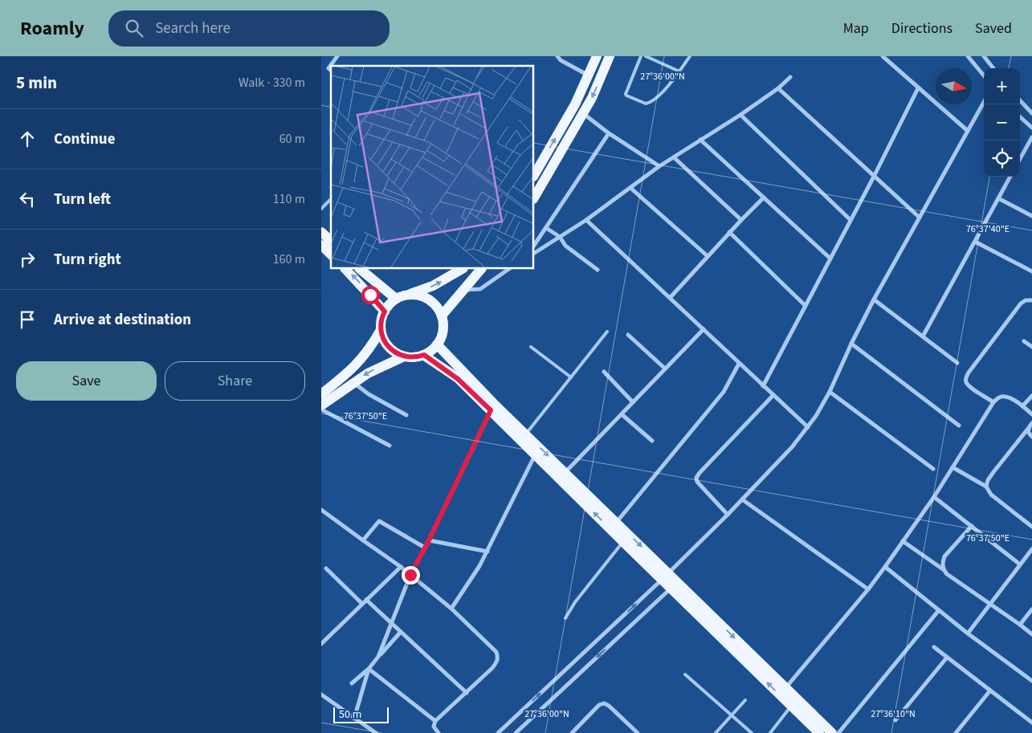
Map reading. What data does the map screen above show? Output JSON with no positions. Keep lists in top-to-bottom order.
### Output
{
  "scale_bar": "50 m",
  "north": "right",
  "page": {
    "header": "Roamly",
    "search": "Search here",
    "nav": ["Map", "Directions", "Saved"],
    "heading": ["5 min", "Walk · 330 m"],
    "map_buttons": ["+", "−"],
    "list": [
      ["Continue", "60 m"],
      ["Turn left", "110 m"],
      ["Turn right", "160 m"],
      "Arrive at destination"
    ],
    "buttons": ["Save", "Share"],
    "scale": "50 m"
  },
  "coordinates": [
    "27°36'00\"N",
    "76°37'40\"E",
    "76°37'50\"E",
    "27°36'10\"N"
  ]
}
